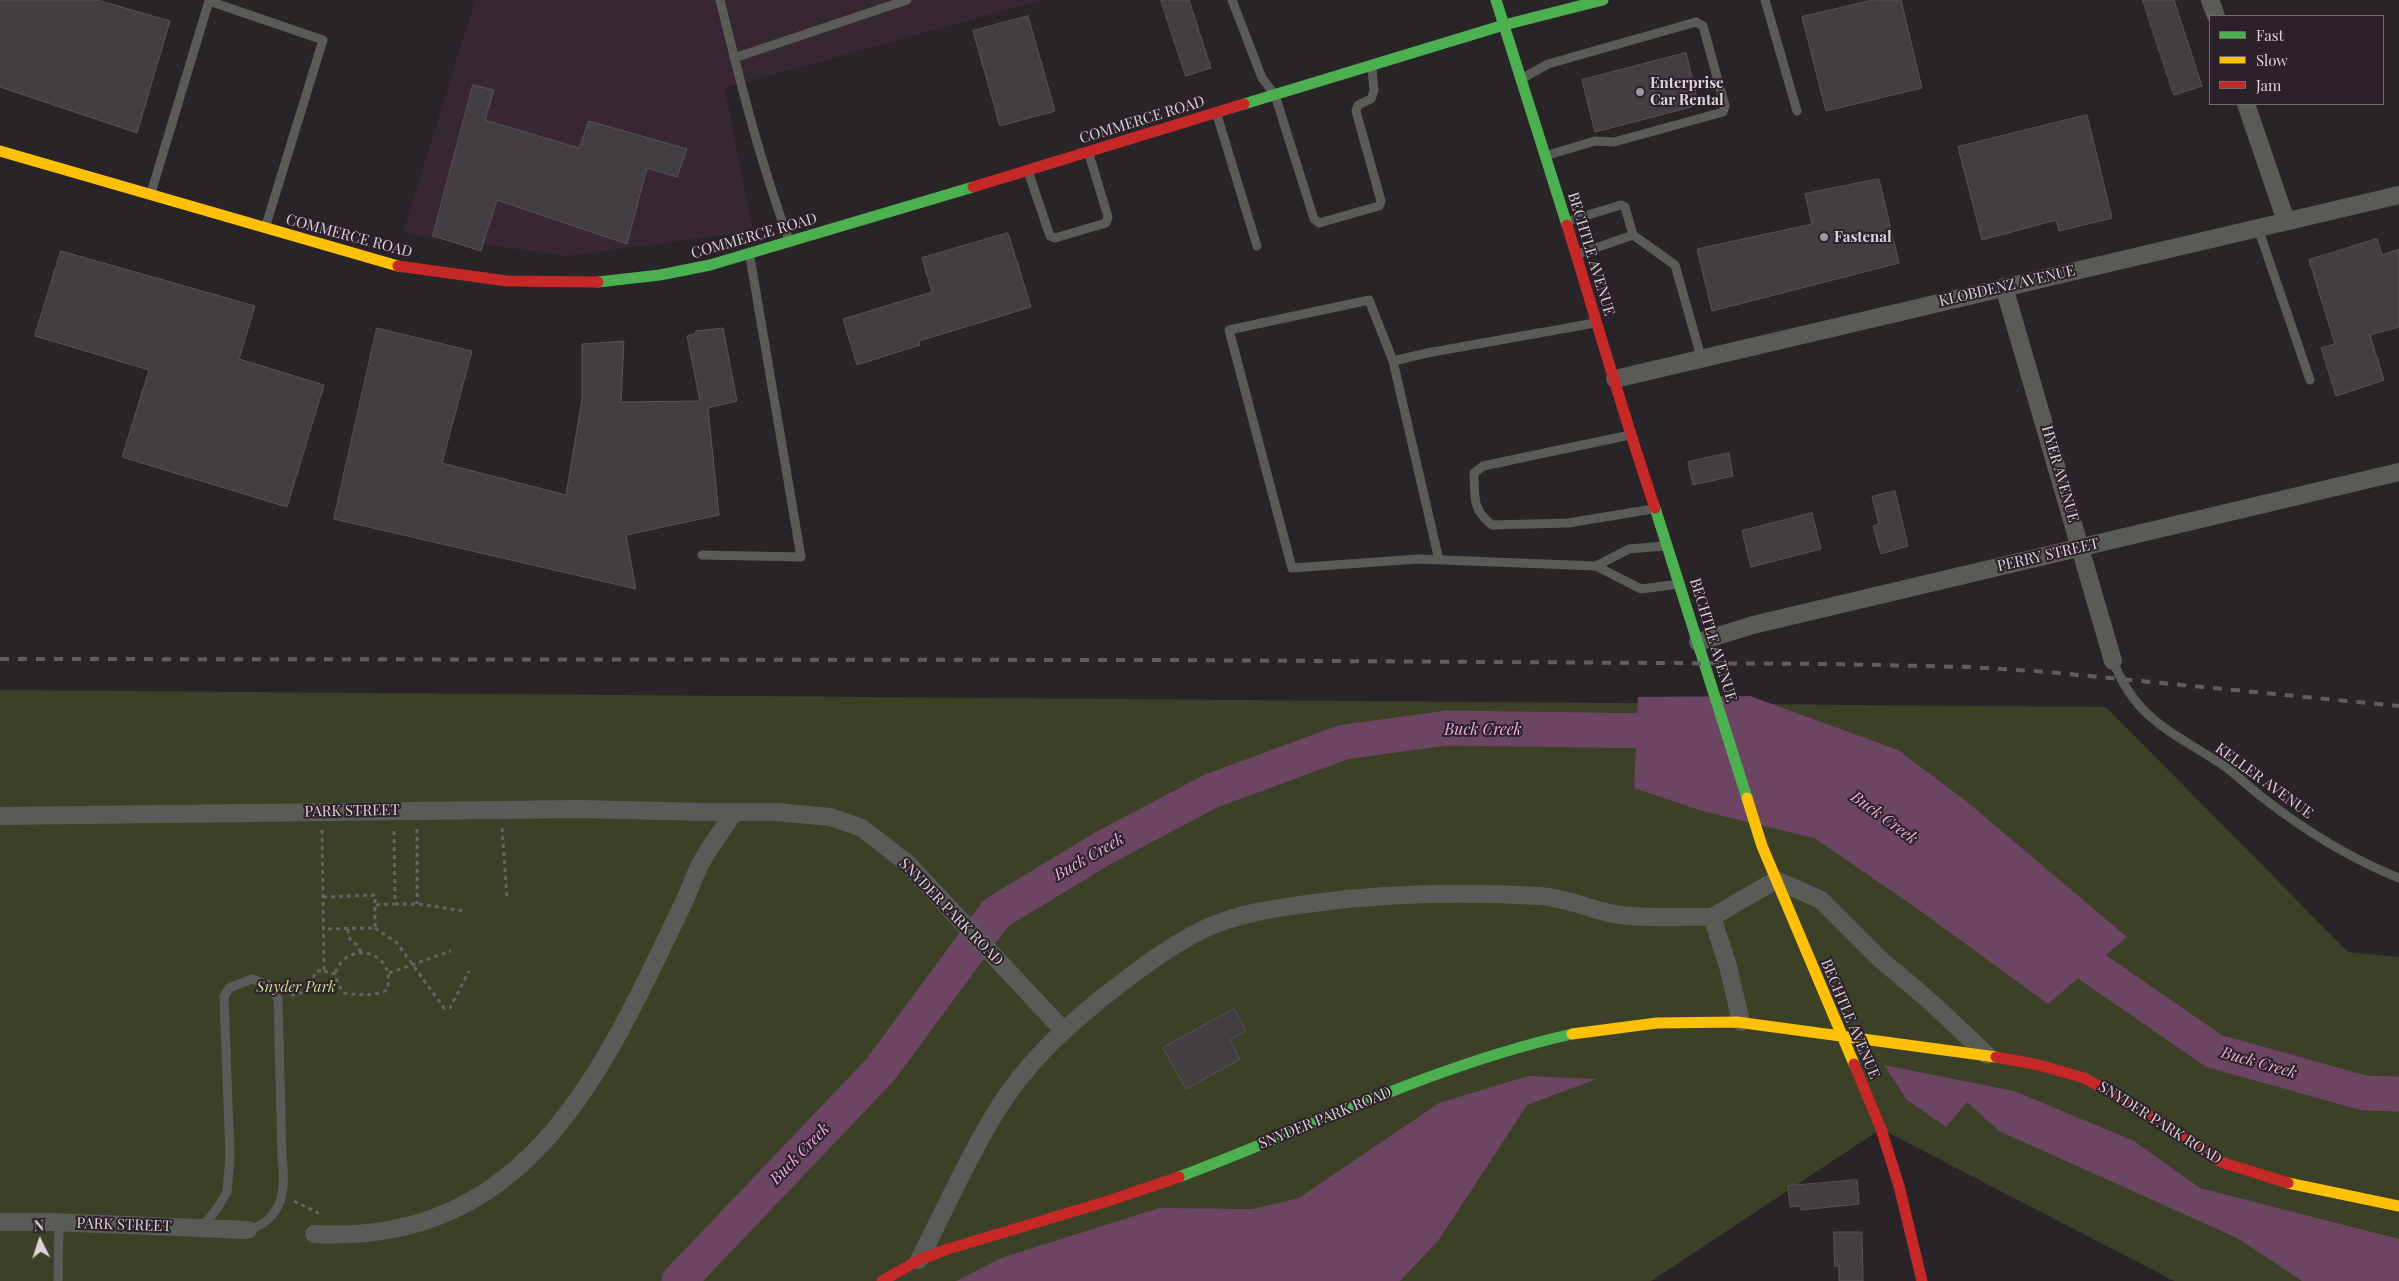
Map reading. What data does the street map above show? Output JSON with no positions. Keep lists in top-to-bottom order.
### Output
{
  "streets": {
    "street": [
      "COMMERCE ROAD",
      "BECHTLE AVENUE",
      "KLOBDENZ AVENUE",
      "HYER AVENUE",
      "PERRY STREET",
      "PARK STREET",
      "SNYDER PARK ROAD"
    ],
    "lane": ["KELLER AVENUE"]
  },
  "crossings": [
    ["COMMERCE ROAD", "BECHTLE AVENUE"],
    ["BECHTLE AVENUE", "KLOBDENZ AVENUE"],
    ["BECHTLE AVENUE", "PERRY STREET"],
    ["KLOBDENZ AVENUE", "HYER AVENUE"],
    ["HYER AVENUE", "PERRY STREET"],
    ["HYER AVENUE", "KELLER AVENUE"],
    ["PARK STREET", "SNYDER PARK ROAD"]
  ],
  "water": ["Buck Creek"],
  "parks": ["Snyder Park"],
  "places": ["Enterprise Car Rental", "Fastenal"],
  "legend": ["Fast", "Slow", "Jam"],
  "north": "top"
}
